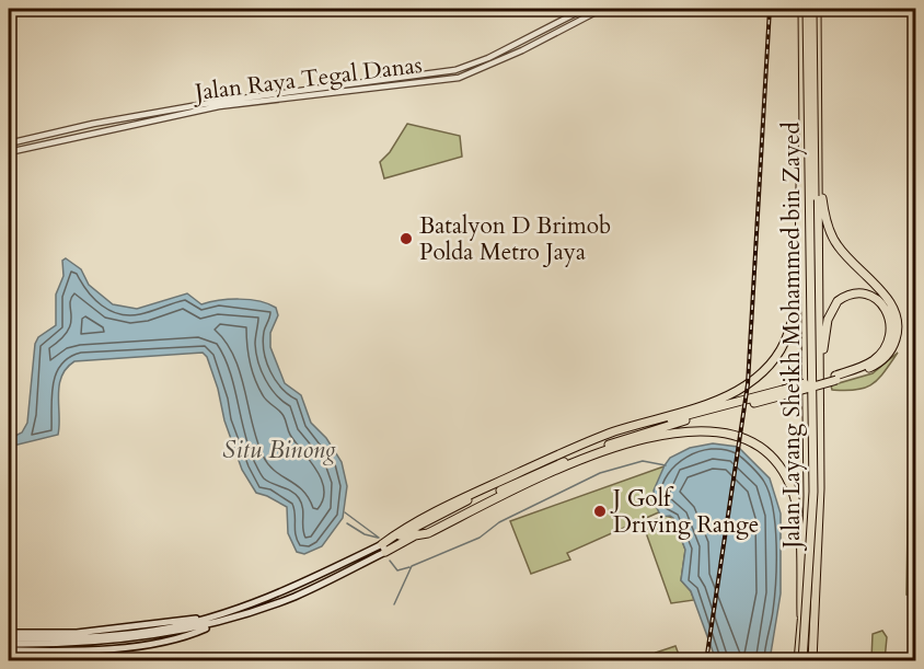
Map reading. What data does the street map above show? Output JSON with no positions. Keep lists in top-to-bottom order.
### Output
{
  "streets": {
    "highway": ["Jalan Layang Sheikh Mohammed bin Zayed"],
    "street": ["Jalan Raya Tegal Danas"]
  },
  "water": ["Situ Binong"],
  "places": ["Batalyon D Brimob Polda Metro Jaya", "J Golf Driving Range"]
}
